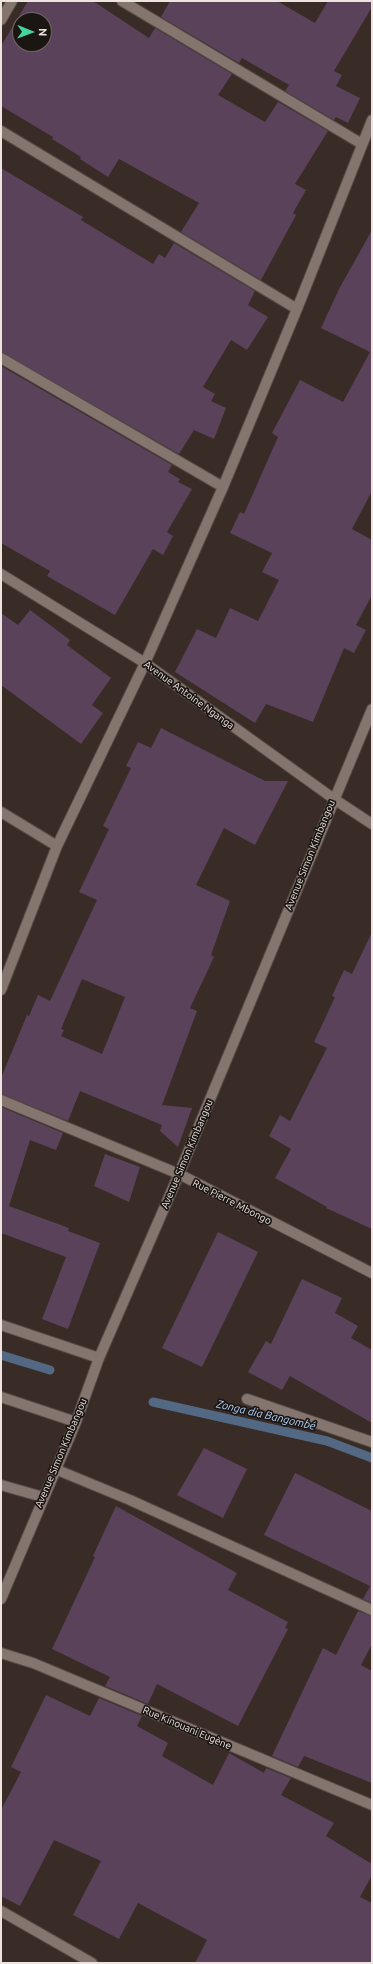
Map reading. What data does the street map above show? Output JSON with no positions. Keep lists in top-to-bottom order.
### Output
{
  "streets": {
    "street": [
      "Avenue Antoine Nganga",
      "Avenue Simon Kimbangou",
      "Rue Pierre Mbongo",
      "Rue Kinouani Eugène"
    ]
  },
  "crossings": [
    ["Avenue Antoine Nganga", "Avenue Simon Kimbangou"],
    ["Avenue Simon Kimbangou", "Rue Pierre Mbongo"]
  ],
  "water": ["Zonga dia Bangombé"],
  "north": "right"
}
